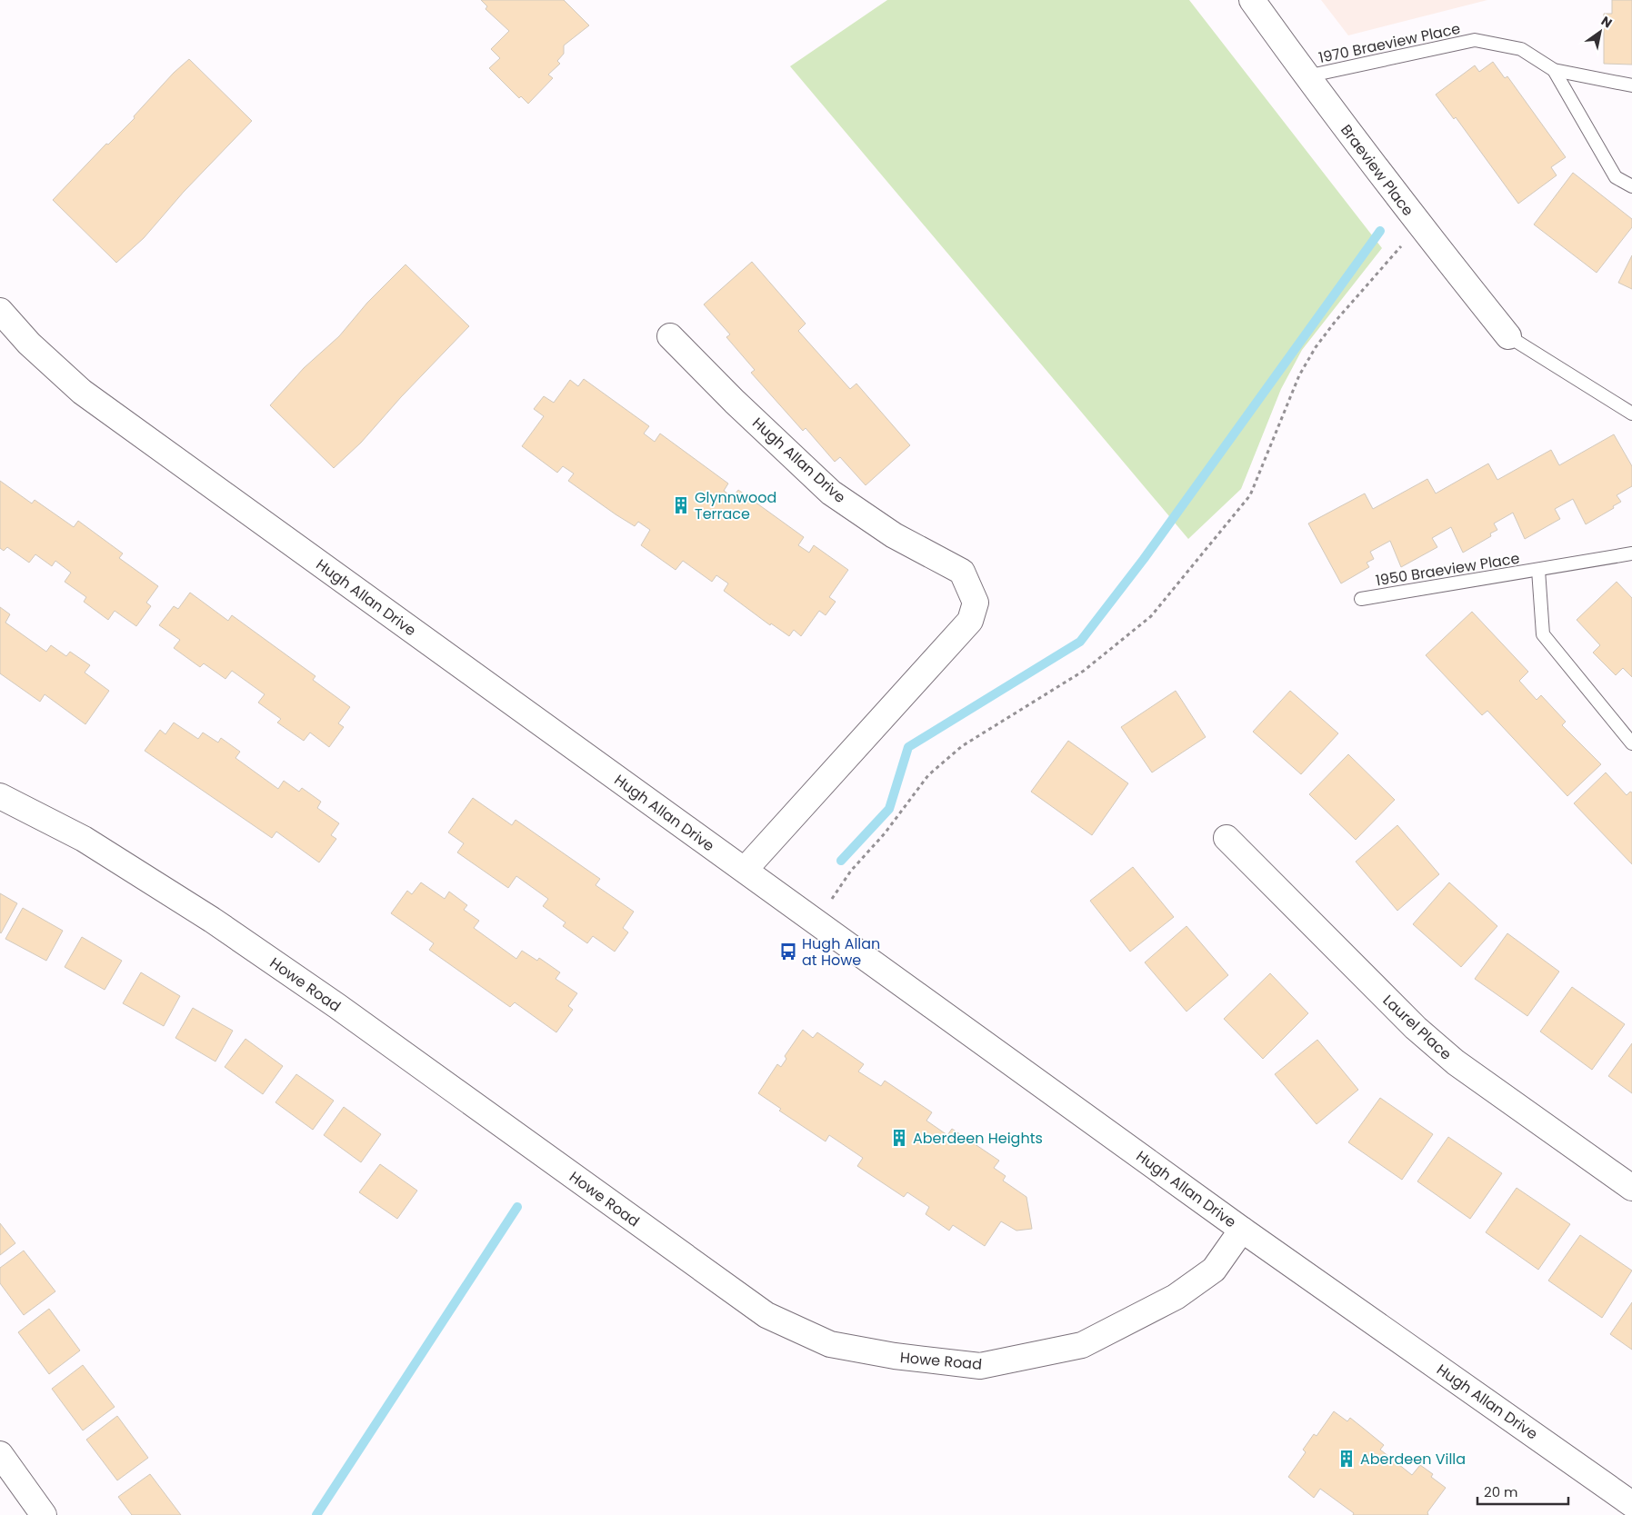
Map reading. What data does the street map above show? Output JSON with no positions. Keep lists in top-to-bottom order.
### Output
{
  "streets": {
    "street": [
      "Braeview Place",
      "Hugh Allan Drive",
      "Howe Road",
      "Laurel Place"
    ],
    "lane": ["1970 Braeview Place", "1950 Braeview Place"]
  },
  "crossings": [
    ["1970 Braeview Place", "Braeview Place"],
    ["Hugh Allan Drive", "Howe Road"]
  ],
  "places": {
    "building": ["Glynnwood Terrace", "Aberdeen Heights", "Aberdeen Villa"],
    "bus stop": ["Hugh Allan at Howe"]
  },
  "scale_bar": "20 m",
  "north": "top right"
}
